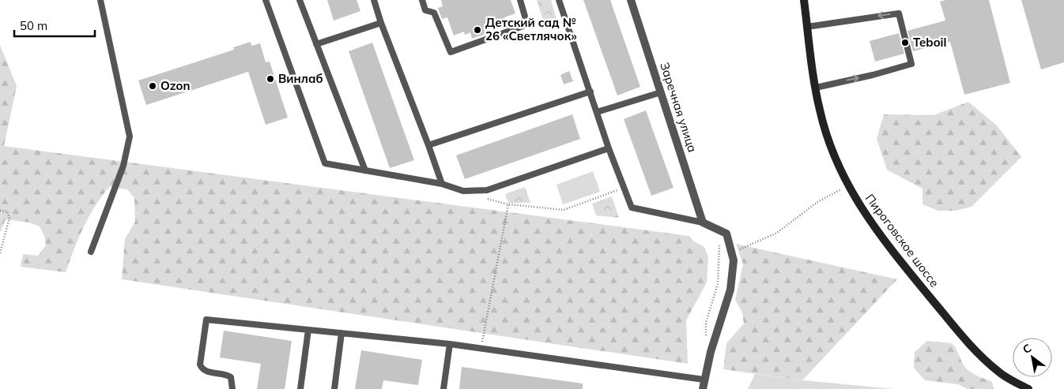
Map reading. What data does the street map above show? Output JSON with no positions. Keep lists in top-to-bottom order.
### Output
{
  "streets": {
    "main road": ["Пироговское шоссе"],
    "street": ["Заречная улица"]
  },
  "places": [
    "Детский сад № 26 «Светлячок»",
    "Teboil",
    "Винлаб",
    "Ozon"
  ],
  "scale_bar": "50 m",
  "north": "top left"
}
